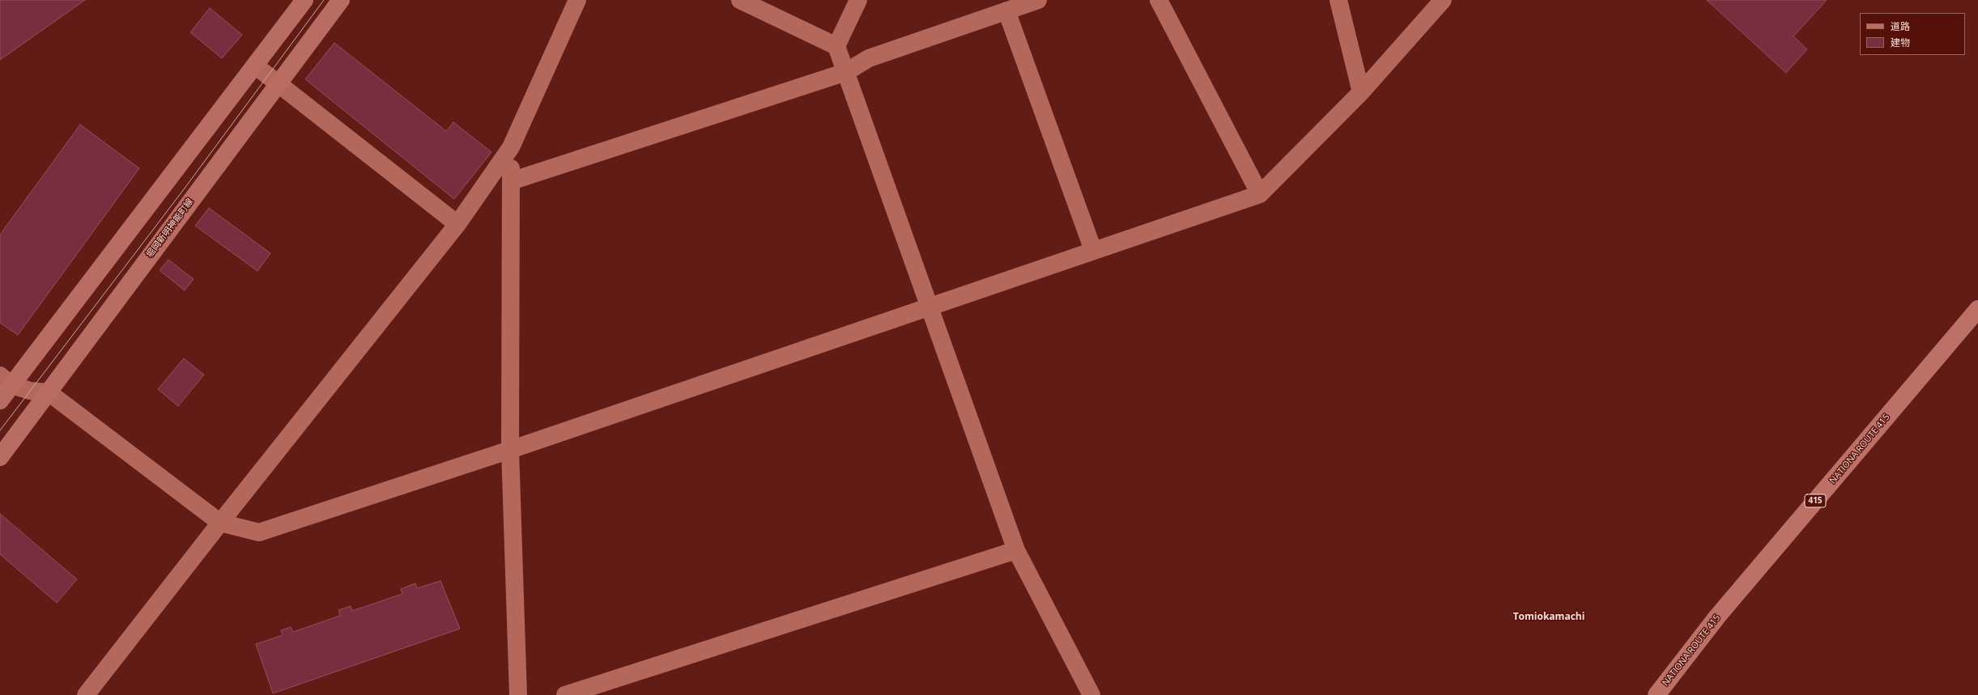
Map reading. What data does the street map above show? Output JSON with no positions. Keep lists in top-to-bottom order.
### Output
{
  "streets": {
    "highway": ["NATIONA ROUTE 415", "415"],
    "main road": ["堀岡新明神能町線"]
  },
  "districts": ["Tomiokamachi"],
  "legend": ["道路", "建物"]
}
